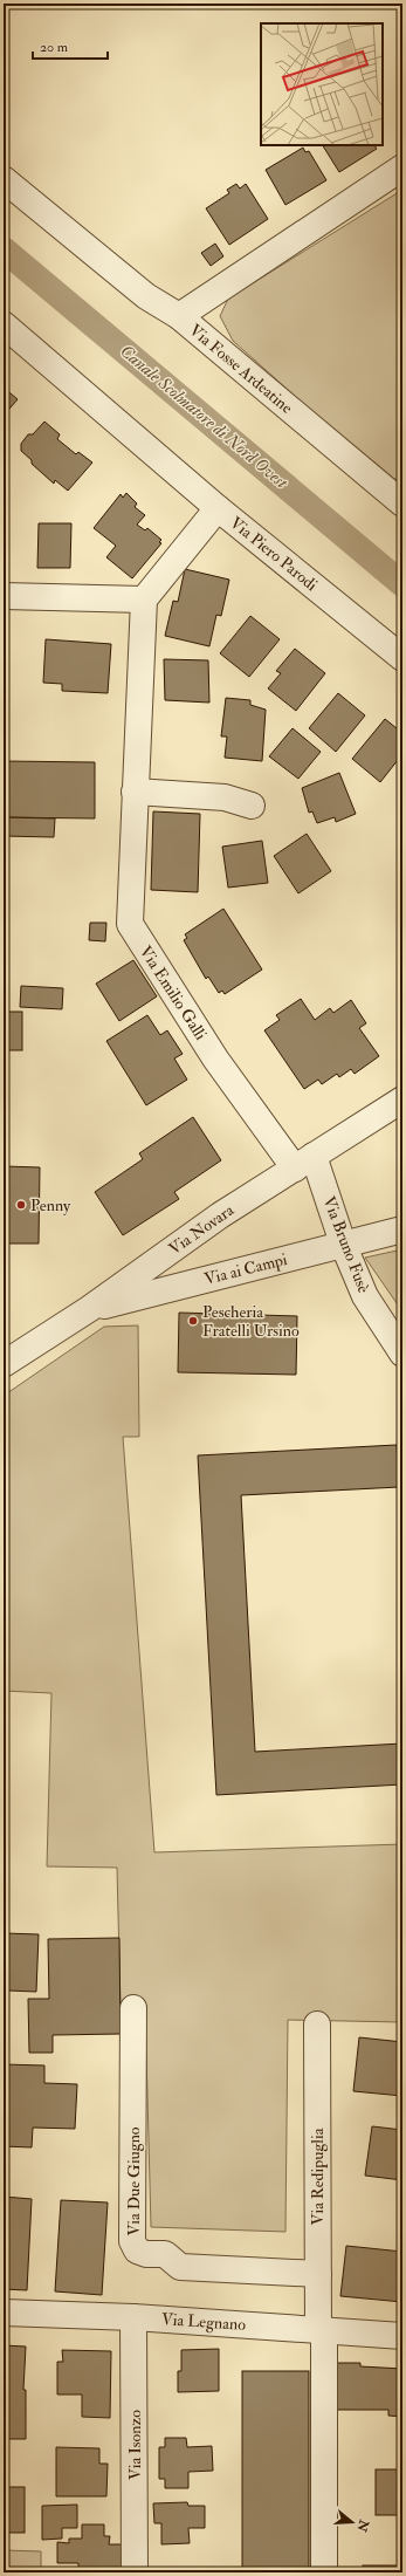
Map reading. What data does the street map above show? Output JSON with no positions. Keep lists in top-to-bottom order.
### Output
{
  "streets": {
    "street": [
      "Via Fosse Ardeatine",
      "Via Piero Parodi",
      "Via Emilio Galli",
      "Via Novara",
      "Via Bruno Fusè",
      "Via ai Campi",
      "Via Redipuglia",
      "Via Due Giugno",
      "Via Legnano",
      "Via Isonzo"
    ]
  },
  "crossings": [
    ["Via Emilio Galli", "Via Novara"],
    ["Via Emilio Galli", "Via Bruno Fusè"],
    ["Via Novara", "Via Bruno Fusè"],
    ["Via Novara", "Via ai Campi"],
    ["Via Bruno Fusè", "Via ai Campi"],
    ["Via Redipuglia", "Via Due Giugno"],
    ["Via Redipuglia", "Via Legnano"],
    ["Via Legnano", "Via Isonzo"]
  ],
  "water": ["Canale Scolmatore di Nord Ovest"],
  "places": ["Penny", "Pescheria Fratelli Ursino"],
  "scale_bar": "20 m",
  "north": "right"
}
